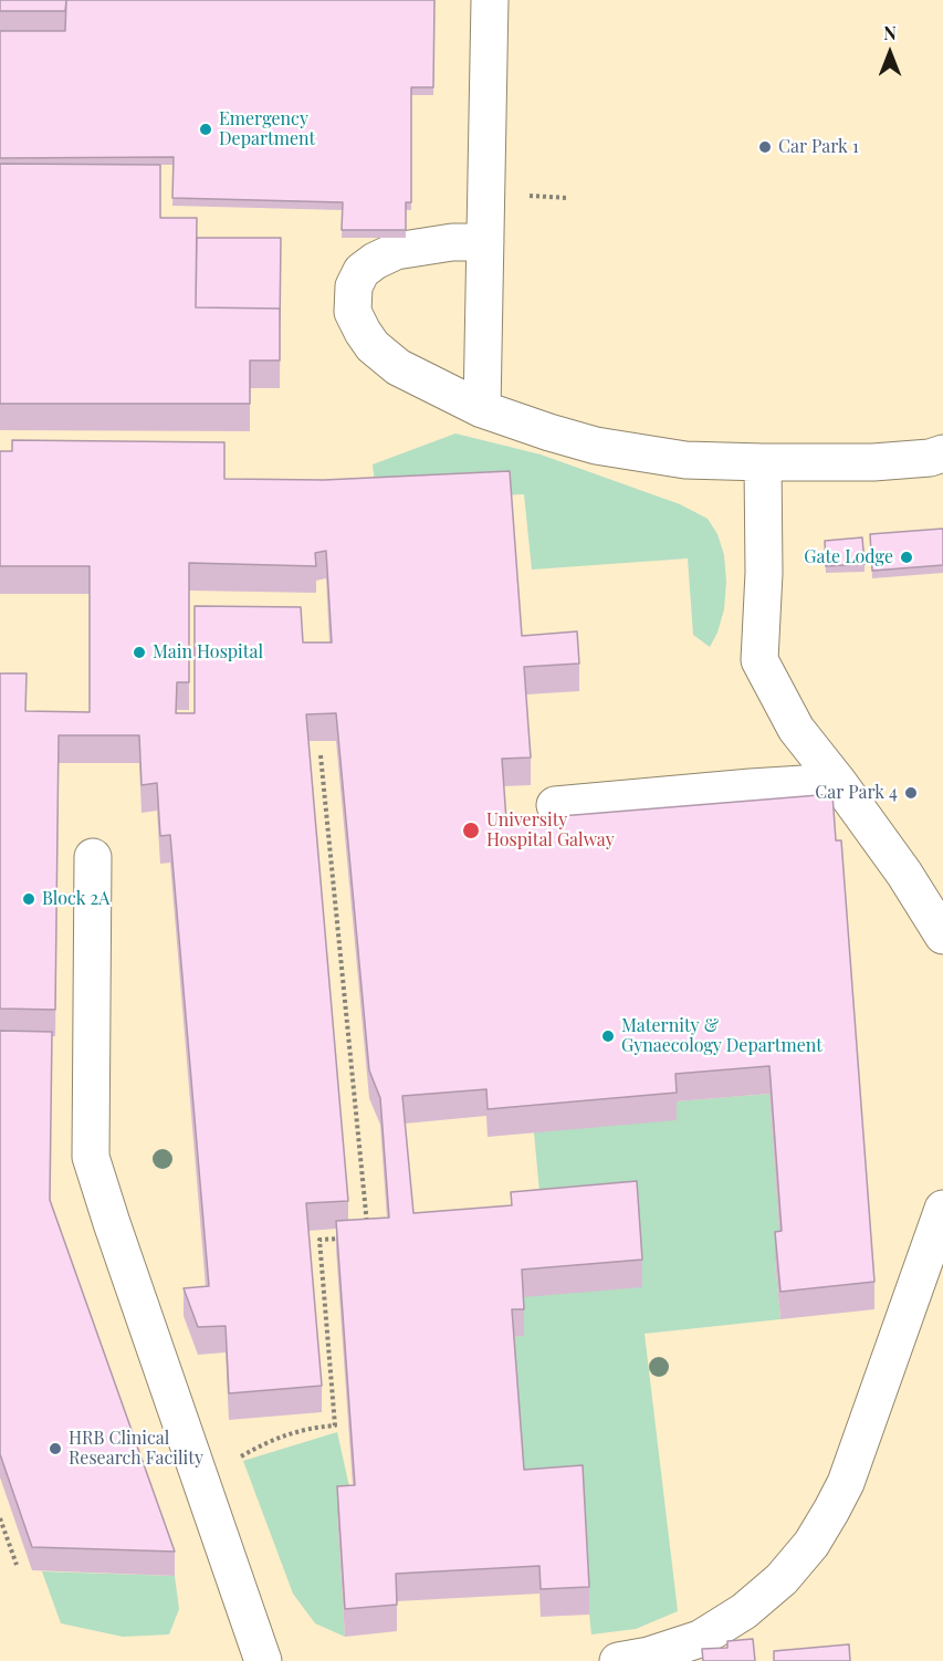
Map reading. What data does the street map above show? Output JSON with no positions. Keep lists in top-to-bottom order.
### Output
{
  "places": [
    "Emergency Department",
    "Car Park 1",
    "Gate Lodge",
    "Main Hospital",
    "Car Park 4",
    "University Hospital Galway",
    "Block 2A",
    "Maternity & Gynaecology Department",
    "HRB Clinical Research Facility"
  ],
  "north": "top"
}
